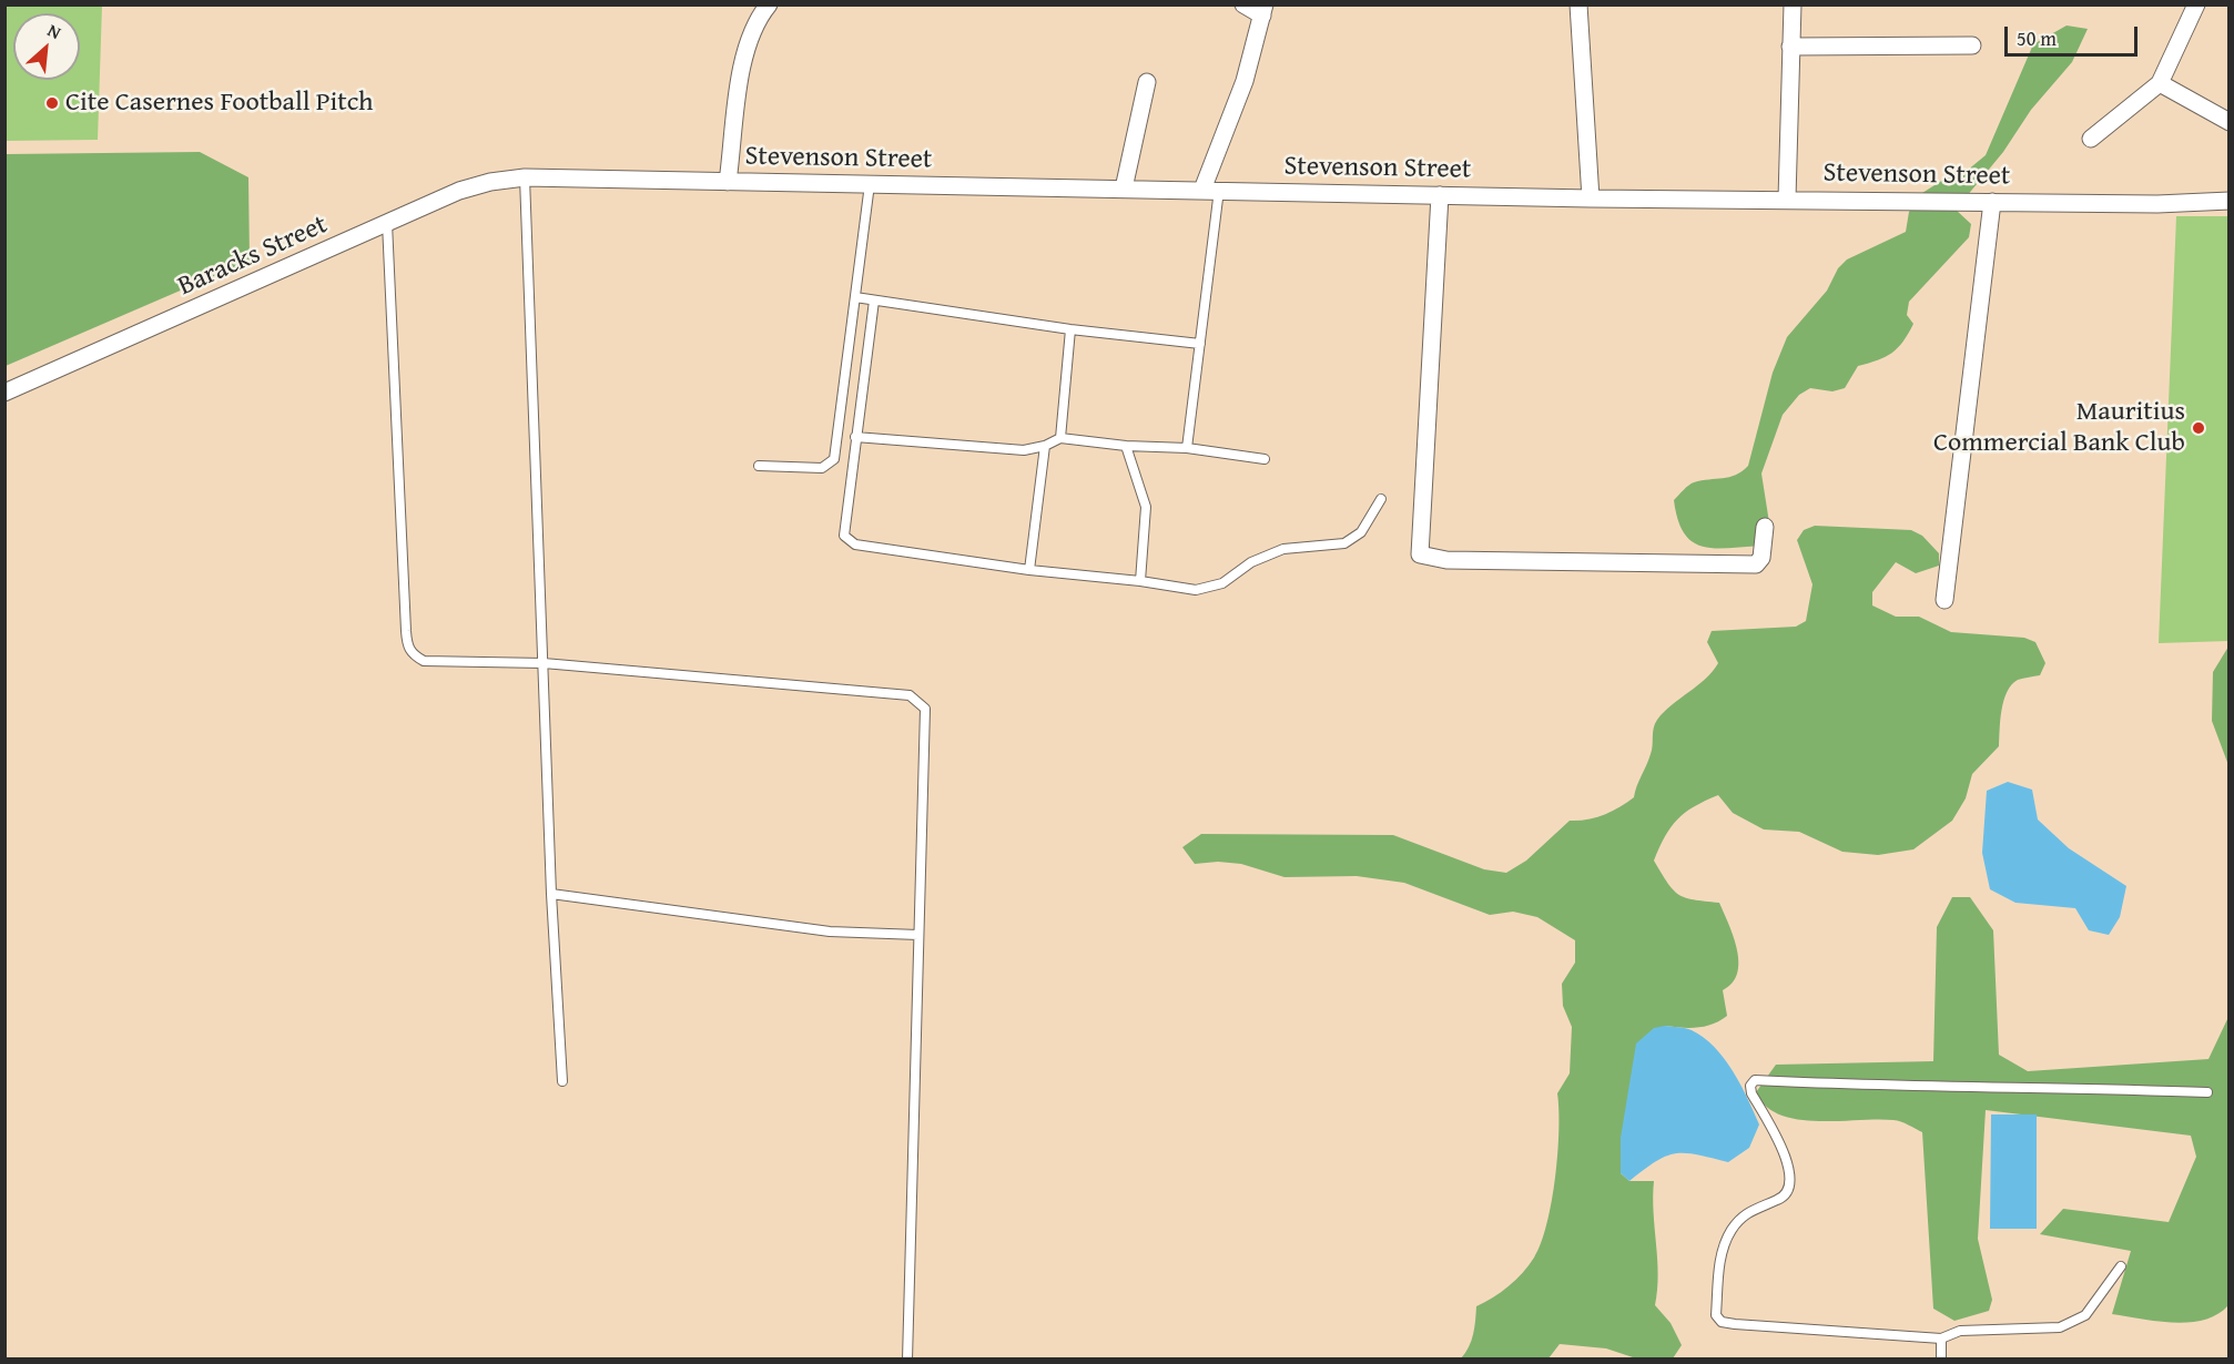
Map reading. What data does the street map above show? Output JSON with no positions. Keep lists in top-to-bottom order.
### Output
{
  "streets": {
    "street": ["Stevenson Street", "Baracks Street"]
  },
  "crossings": [
    ["Stevenson Street", "Baracks Street"]
  ],
  "places": ["Cite Casernes Football Pitch", "Mauritius Commercial Bank Club"],
  "scale_bar": "50 m",
  "north": "top right"
}
